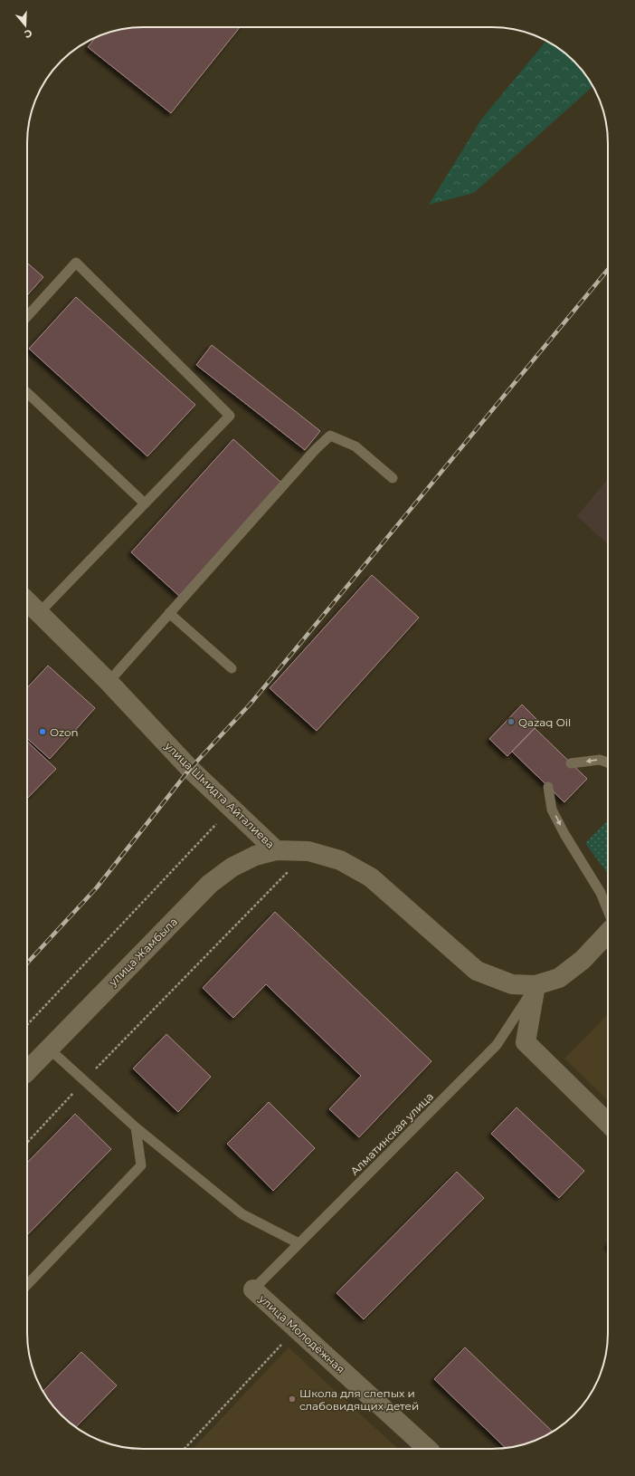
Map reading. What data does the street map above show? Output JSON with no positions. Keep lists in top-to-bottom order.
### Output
{
  "streets": {
    "street": ["улица Шмидта Айталиева", "улица Жамбыла", "улица Молодёжная"],
    "lane": ["Алматинская улица"]
  },
  "crossings": [
    ["улица Шмидта Айталиева", "улица Жамбыла"],
    ["улица Шмидта Айталиева", "Алматинская улица"],
    ["Алматинская улица", "улица Молодёжная"]
  ],
  "places": ["Qazaq Oil", "Ozon", "Школа для слепых и слабовидящих детей"],
  "north": "bottom"
}
